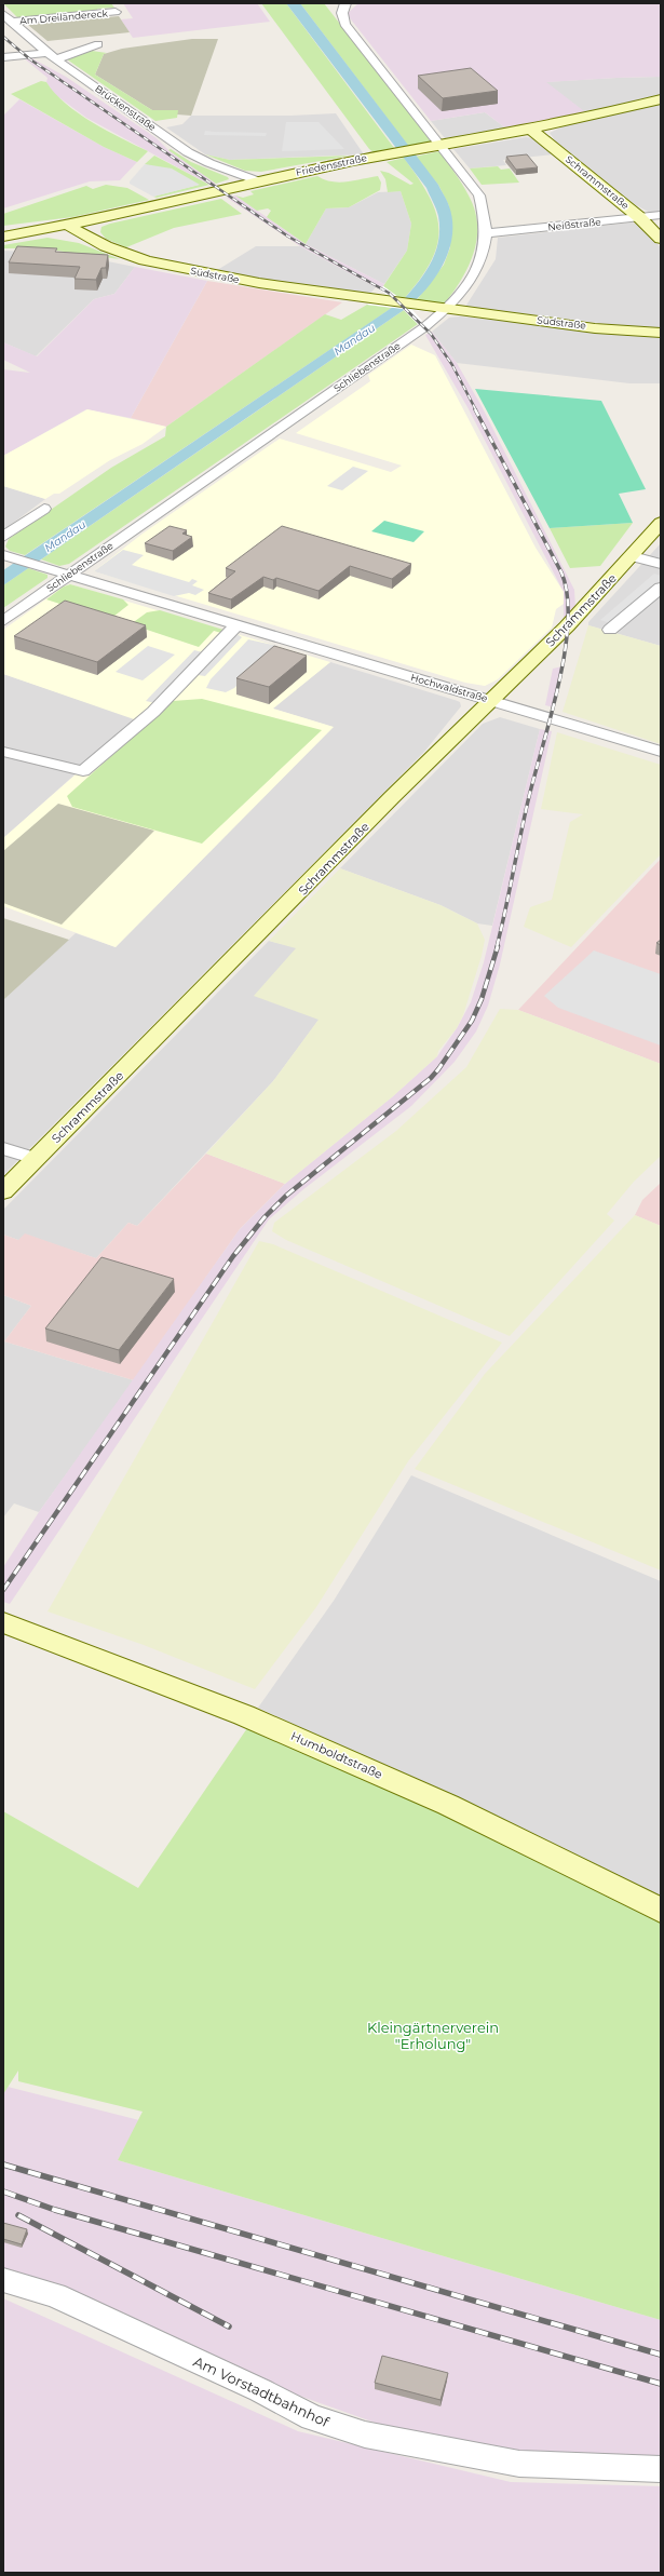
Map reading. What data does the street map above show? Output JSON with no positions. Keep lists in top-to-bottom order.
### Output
{
  "streets": {
    "main road": [
      "Friedensstraße",
      "Schrammstraße",
      "Südstraße",
      "Humboldtstraße"
    ],
    "street": [
      "Am Dreiländereck",
      "Brückenstraße",
      "Neißstraße",
      "Schliebenstraße",
      "Hochwaldstraße",
      "Am Vorstadtbahnhof"
    ]
  },
  "crossings": [
    ["Am Dreiländereck", "Brückenstraße"],
    ["Brückenstraße", "Friedensstraße"],
    ["Friedensstraße", "Schrammstraße"],
    ["Friedensstraße", "Südstraße"],
    ["Friedensstraße", "Schliebenstraße"],
    ["Schrammstraße", "Neißstraße"],
    ["Schrammstraße", "Hochwaldstraße"],
    ["Neißstraße", "Schliebenstraße"],
    ["Südstraße", "Schliebenstraße"],
    ["Schliebenstraße", "Hochwaldstraße"]
  ],
  "water": ["Mandau"],
  "parks": ["Kleingärtnerverein \"Erholung\""]
}
